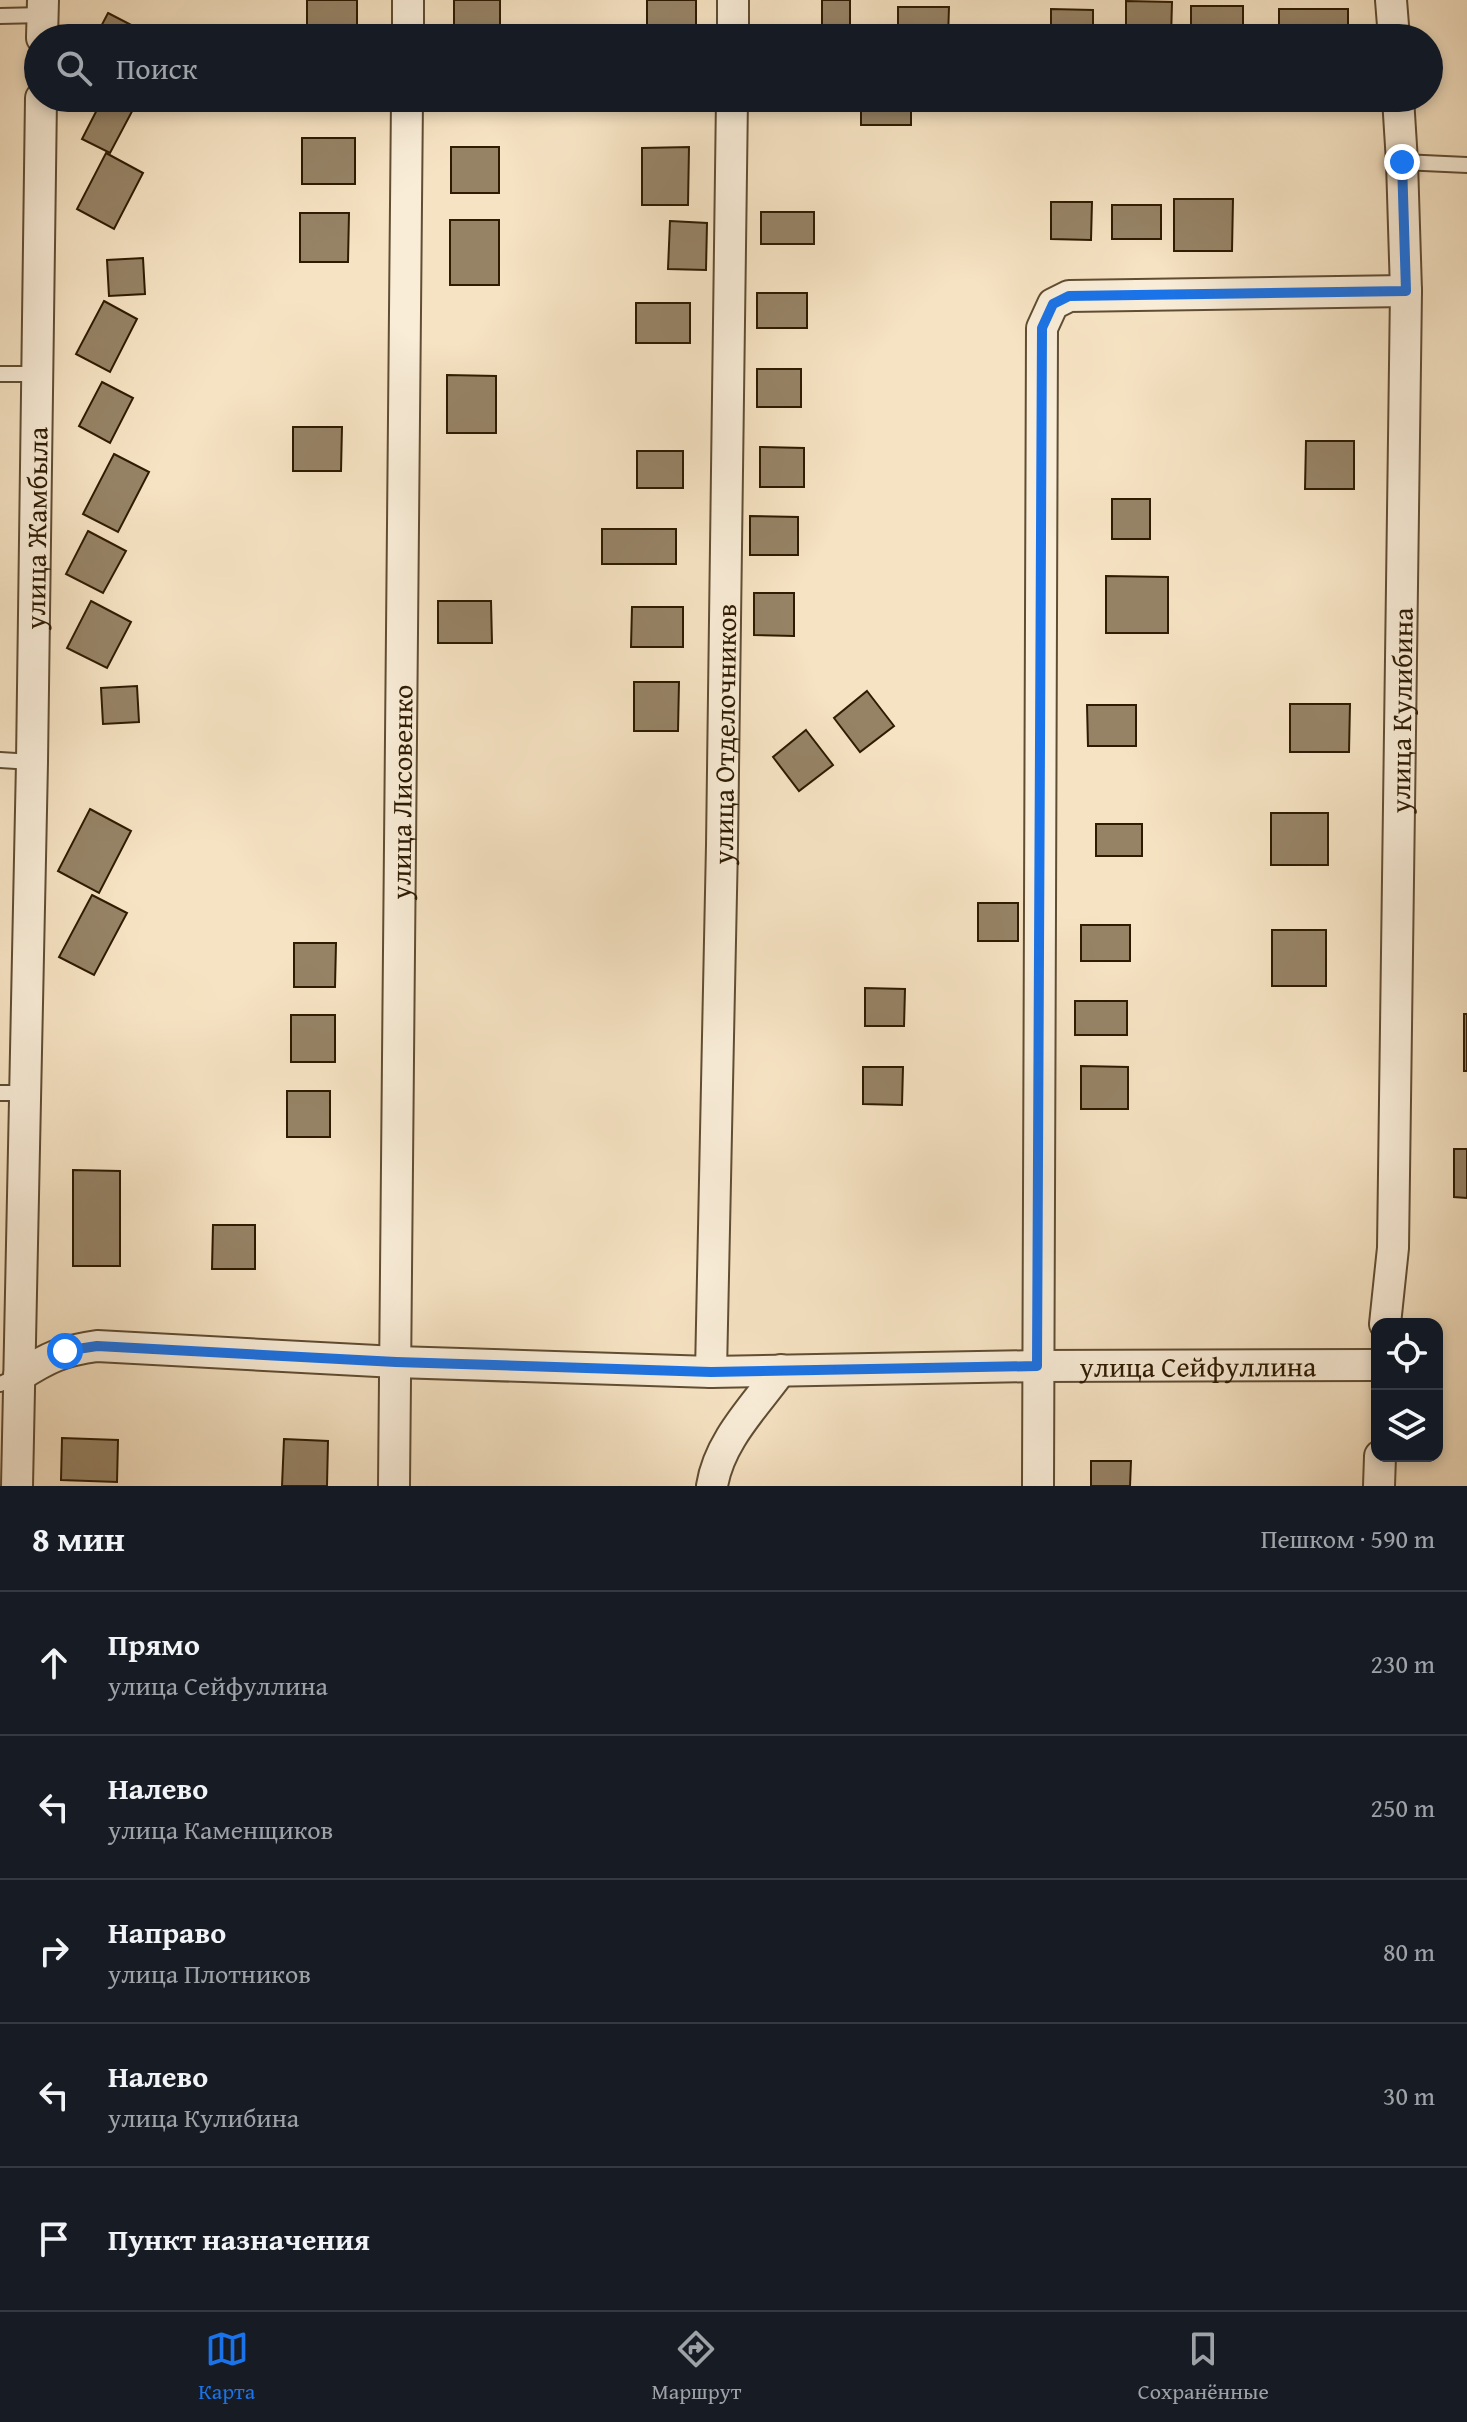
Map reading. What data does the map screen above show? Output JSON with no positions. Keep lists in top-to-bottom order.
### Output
{
  "streets": {
    "street": [
      "улица Жамбыла",
      "улица Кулибина",
      "улица Отделочников",
      "улица Лисовенко",
      "улица Сейфуллина"
    ]
  },
  "crossings": [
    ["улица Жамбыла", "улица Сейфуллина"],
    ["улица Отделочников", "улица Сейфуллина"],
    ["улица Лисовенко", "улица Сейфуллина"]
  ],
  "page": {
    "search": "Поиск",
    "heading": ["8 мин", "Пешком · 590 m"],
    "list": [
      ["Прямо", "улица Сейфуллина", "230 m"],
      ["Налево", "улица Каменщиков", "250 m"],
      ["Направо", "улица Плотников", "80 m"],
      ["Налево", "улица Кулибина", "30 m"],
      "Пункт назначения"
    ],
    "nav": ["Карта", "Маршрут", "Сохранённые"]
  }
}
